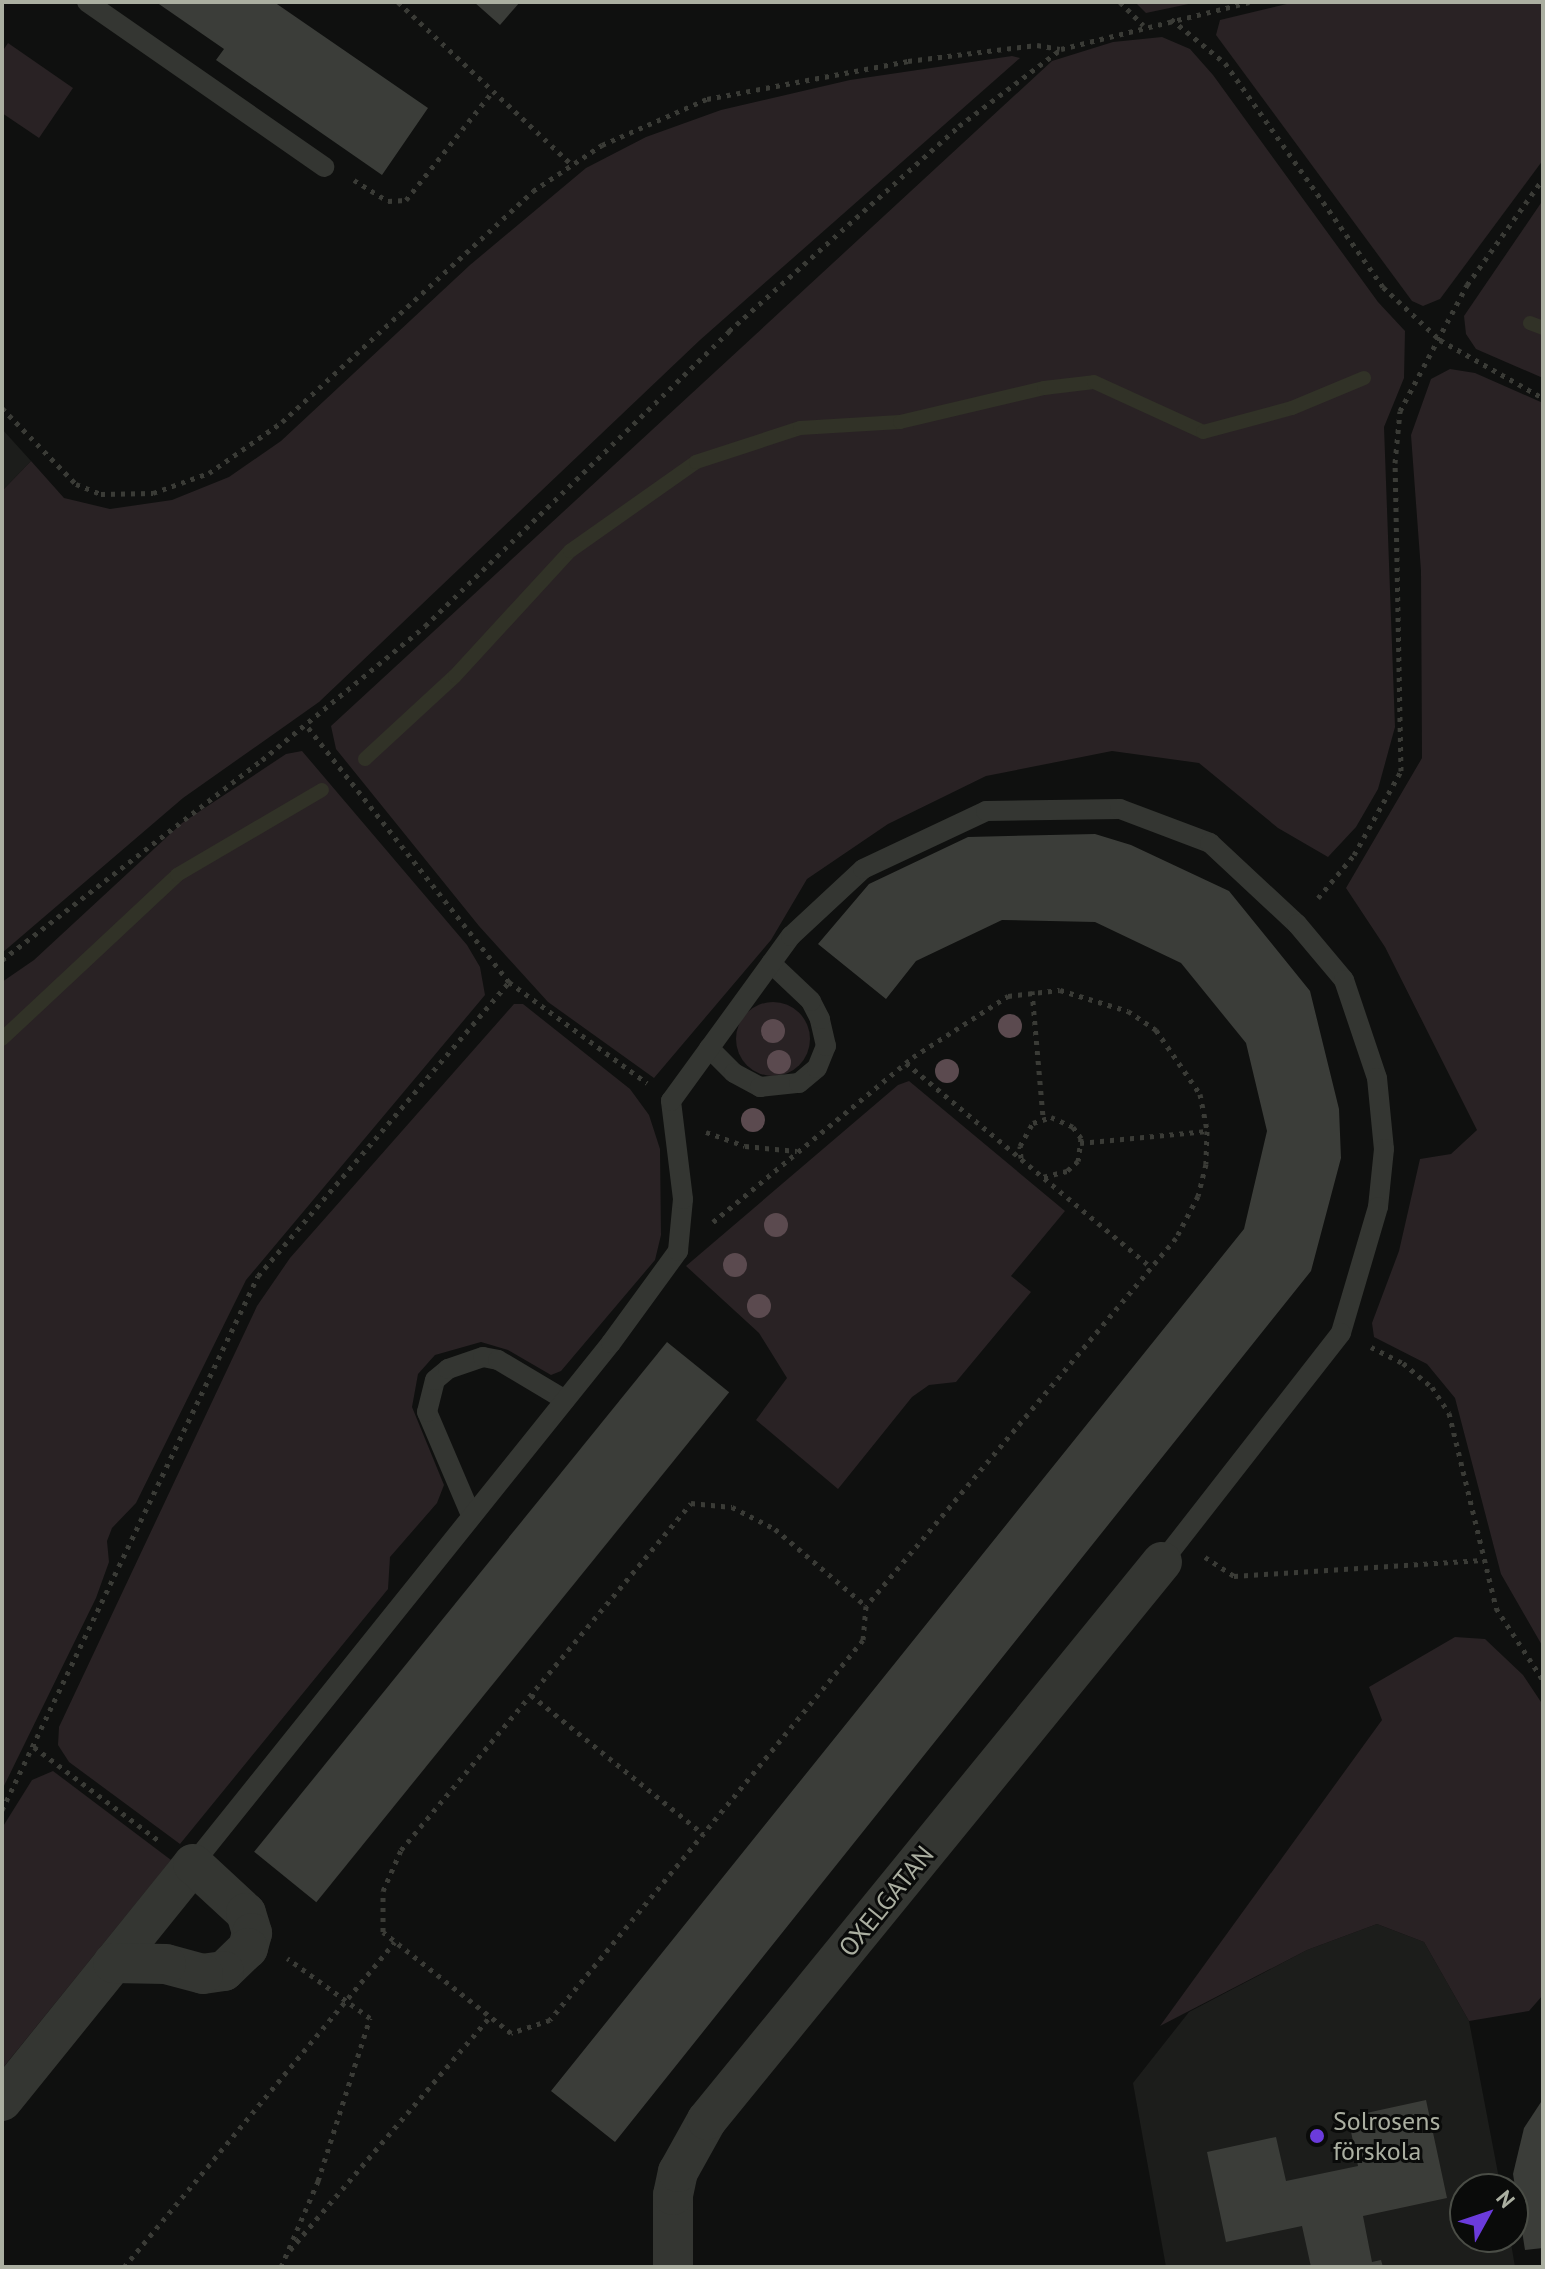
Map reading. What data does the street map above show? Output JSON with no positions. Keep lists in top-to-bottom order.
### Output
{
  "streets": {
    "street": ["OXELGATAN"]
  },
  "places": ["Solrosens förskola"],
  "north": "top right"
}
